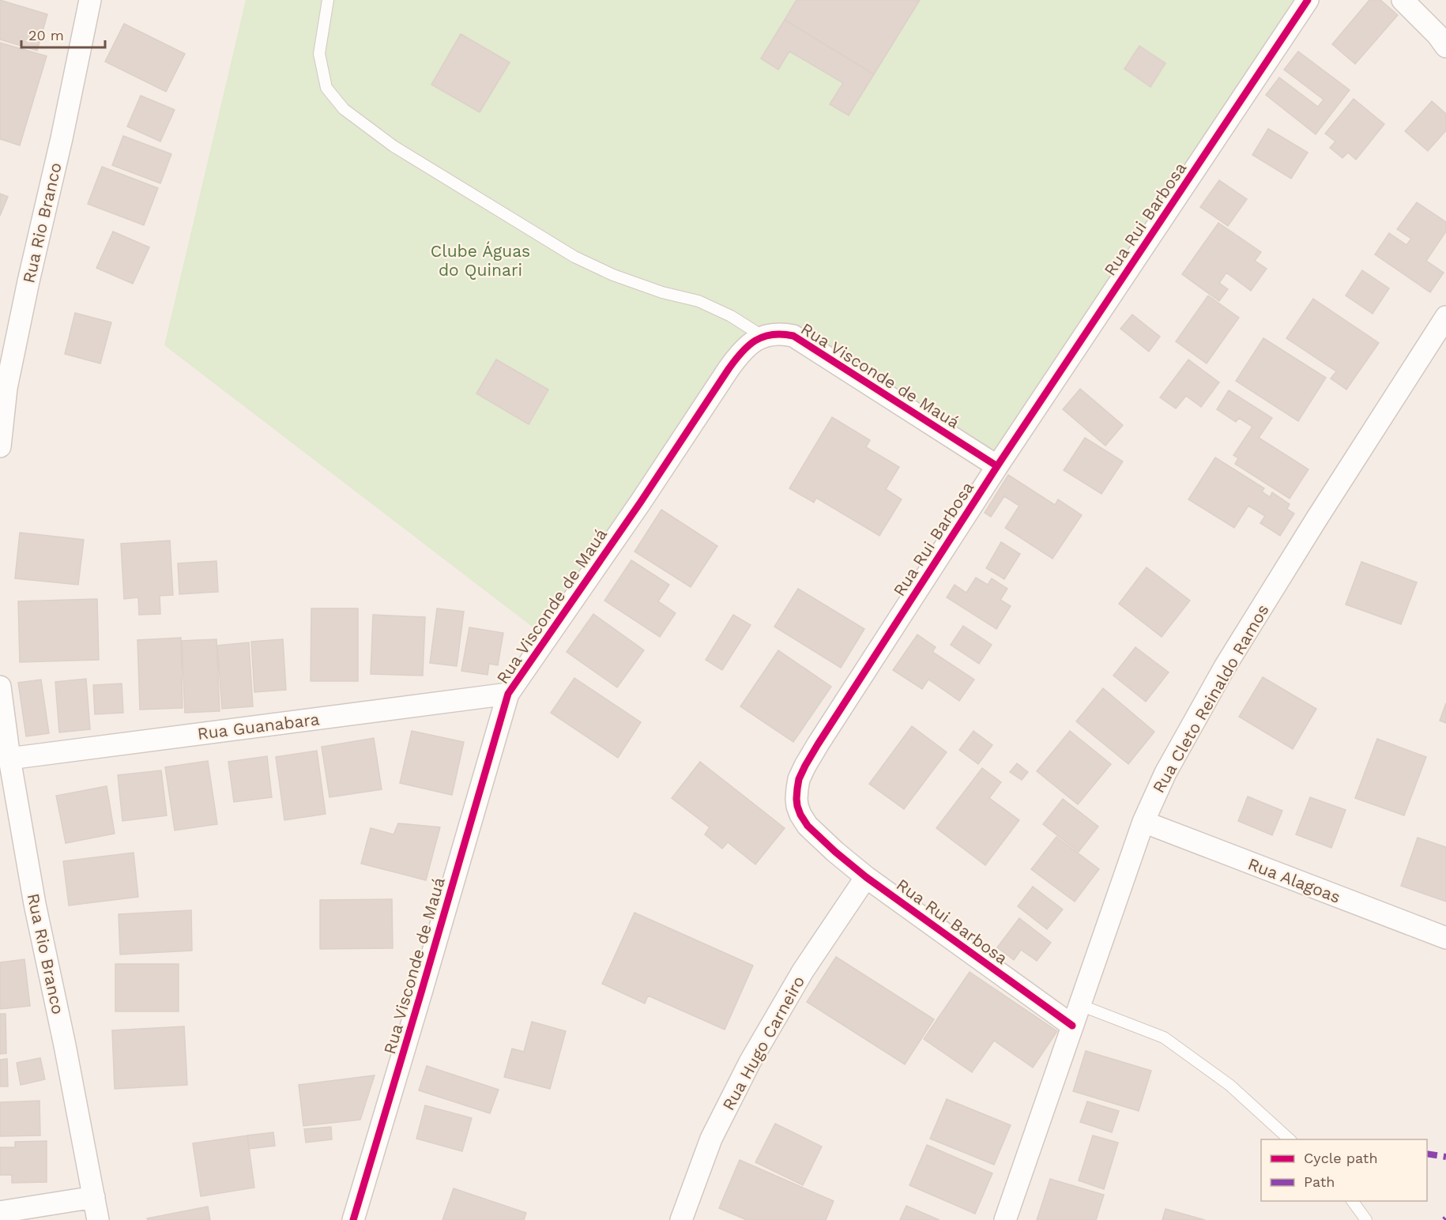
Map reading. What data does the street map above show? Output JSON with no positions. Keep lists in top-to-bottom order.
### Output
{
  "streets": {
    "street": [
      "Rua Rui Barbosa",
      "Rua Rio Branco",
      "Rua Visconde de Mauá",
      "Rua Cleto Reinaldo Ramos",
      "Rua Guanabara",
      "Rua Alagoas",
      "Rua Hugo Carneiro"
    ]
  },
  "crossings": [
    ["Rua Rui Barbosa", "Rua Visconde de Mauá"],
    ["Rua Rui Barbosa", "Rua Cleto Reinaldo Ramos"],
    ["Rua Rui Barbosa", "Rua Hugo Carneiro"],
    ["Rua Rio Branco", "Rua Guanabara"],
    ["Rua Visconde de Mauá", "Rua Guanabara"],
    ["Rua Cleto Reinaldo Ramos", "Rua Alagoas"]
  ],
  "parks": ["Clube Águas do Quinari"],
  "legend": ["Cycle path", "Path"],
  "scale_bar": "20 m"
}
